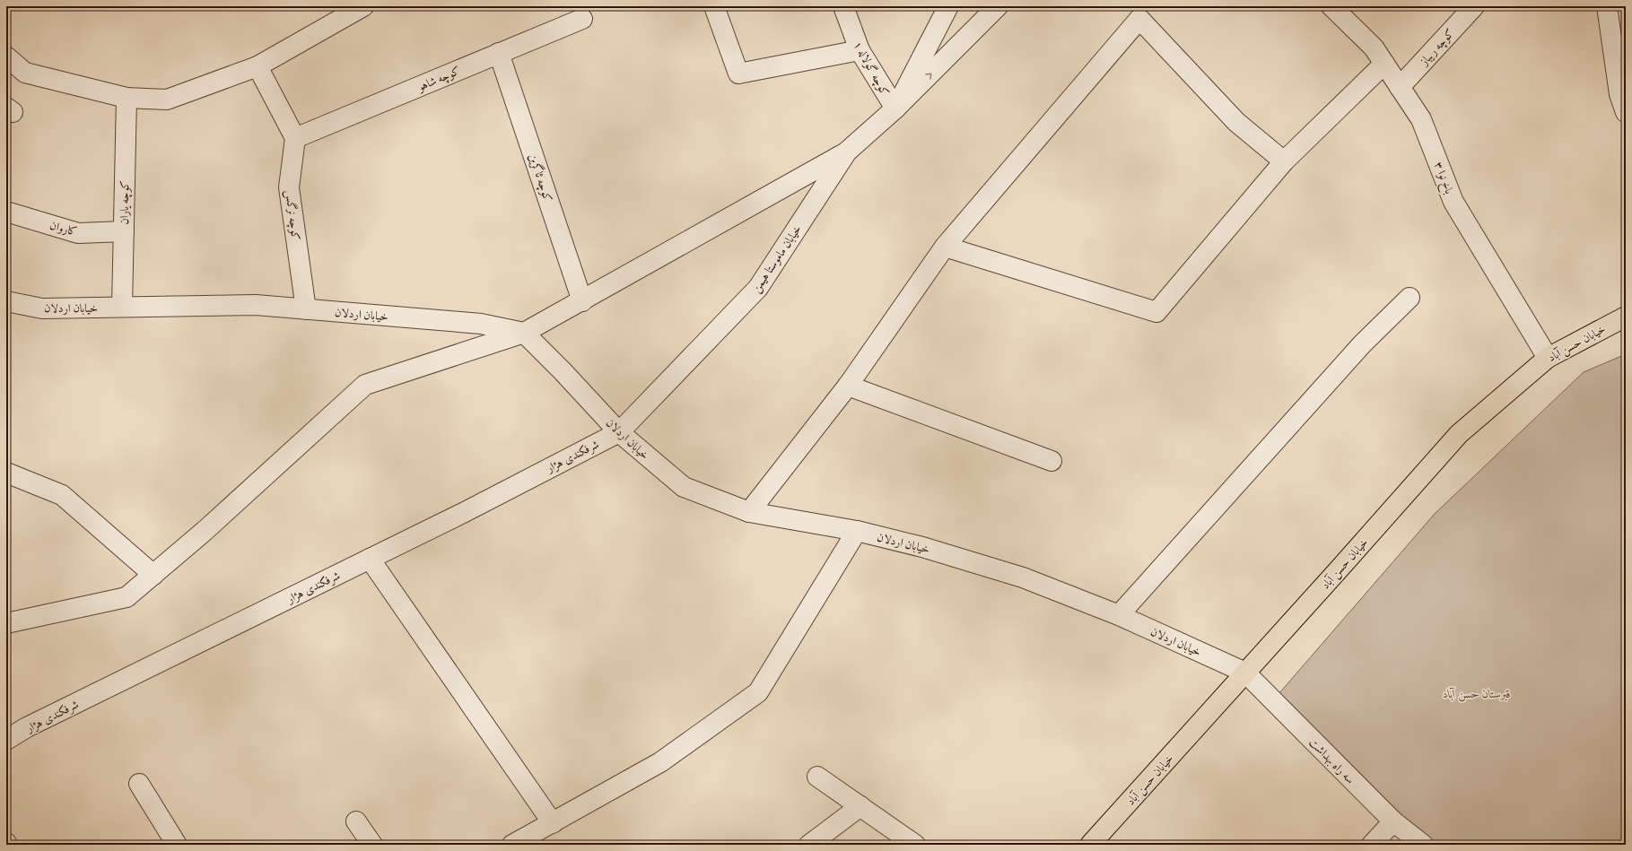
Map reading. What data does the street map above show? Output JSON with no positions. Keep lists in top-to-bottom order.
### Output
{
  "streets": {
    "main road": ["خیابان حسن آباد"],
    "street": [
      "کوچه ریباز",
      "کوچه گولاله ۱",
      "کوچه شاهو",
      "کوچه ئاگرین",
      "باخ نوا ۳",
      "کوچه یاران",
      "کوچه نرگس",
      "کاروان",
      "خیابان ماموستا هیمن",
      "خیابان اردلان",
      "شرفکندی هژار",
      "سه راه بهداشت"
    ]
  },
  "crossings": [
    ["کوچه ریباز", "باخ نوا ۳"],
    ["کوچه گولاله ۱", "خیابان ماموستا هیمن"],
    ["کوچه شاهو", "کوچه ئاگرین"],
    ["کوچه شاهو", "کوچه نرگس"],
    ["باخ نوا ۳", "خیابان حسن آباد"],
    ["کوچه یاران", "کاروان"],
    ["کوچه یاران", "خیابان اردلان"],
    ["کوچه نرگس", "خیابان اردلان"],
    ["خیابان ماموستا هیمن", "خیابان اردلان"],
    ["خیابان ماموستا هیمن", "شرفکندی هژار"],
    ["خیابان اردلان", "خیابان حسن آباد"],
    ["خیابان اردلان", "شرفکندی هژار"],
    ["خیابان اردلان", "سه راه بهداشت"],
    ["خیابان حسن آباد", "سه راه بهداشت"]
  ],
  "parks": ["قبرستان حسن آباد"]
}
